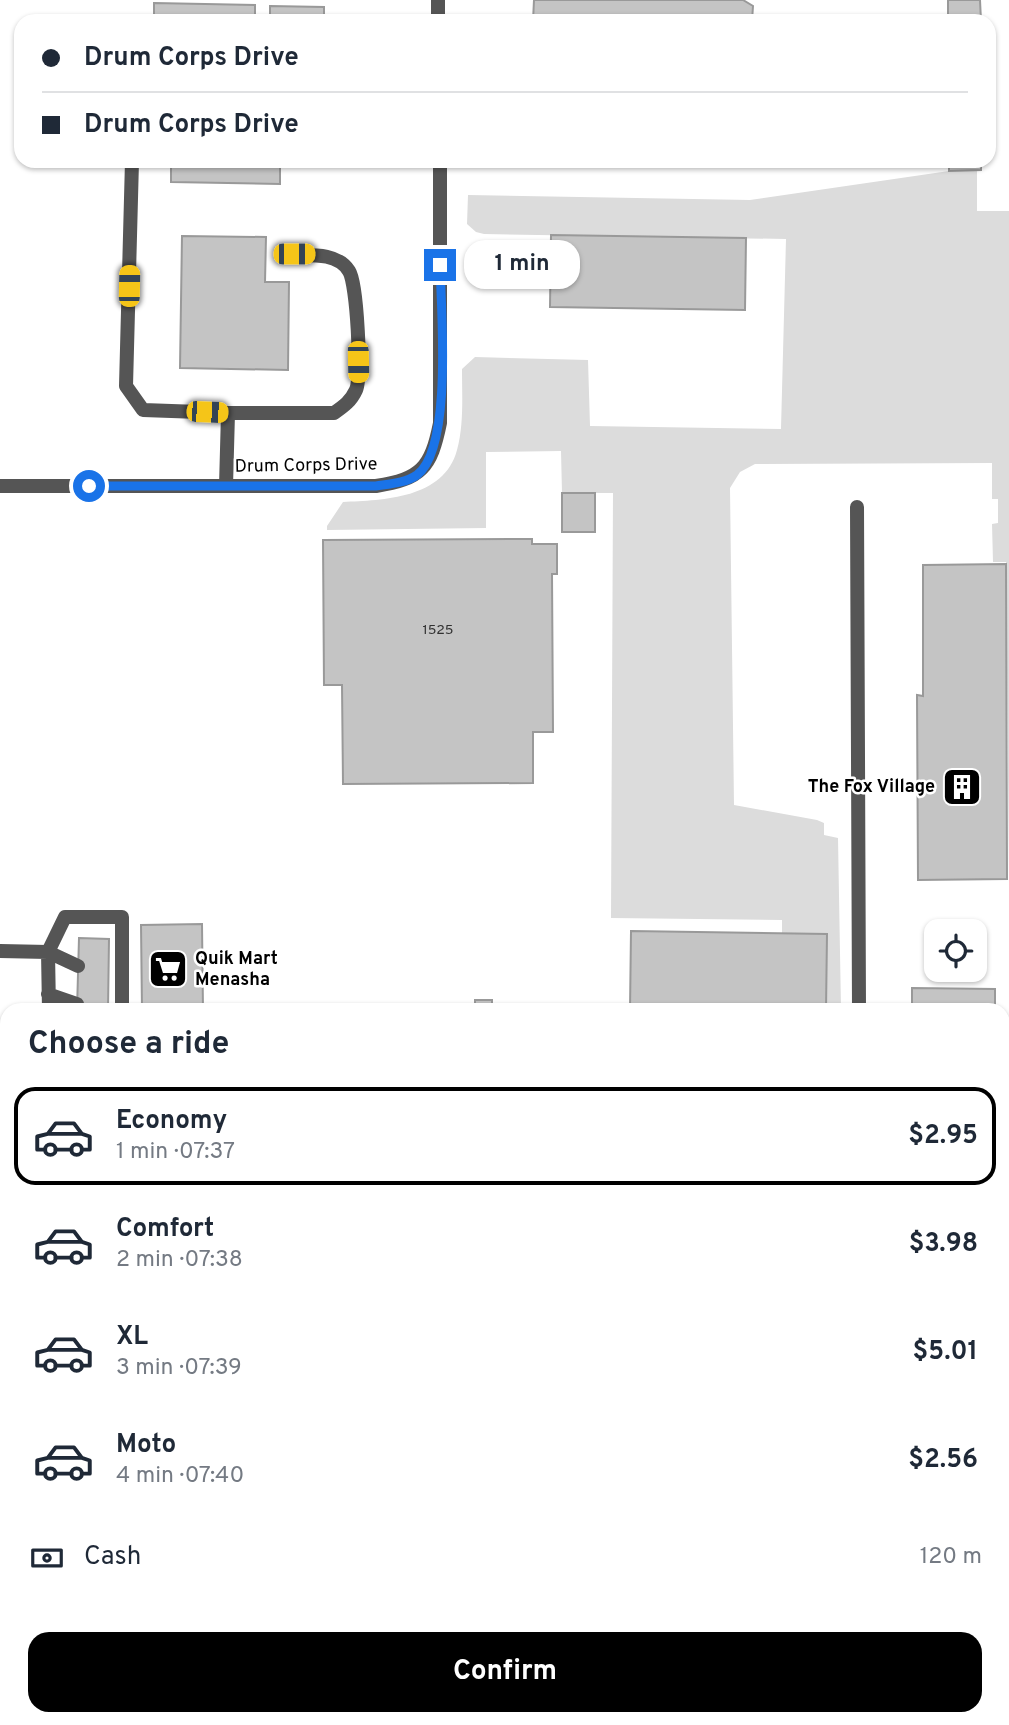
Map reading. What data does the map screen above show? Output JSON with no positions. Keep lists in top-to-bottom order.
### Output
{
  "streets": {
    "street": ["Drum Corps Drive"]
  },
  "places": {
    "building": ["The Fox Village"],
    "supermarket": ["Quik Mart Menasha"]
  },
  "house_numbers": ["1525"],
  "page": {
    "banner": ["Drum Corps Drive", "Drum Corps Drive"],
    "bubble": "1 min",
    "heading": "Choose a ride",
    "list": [
      {
        "name": "Economy",
        "note": "1 min · 07:37",
        "value": "$2.95"
      },
      {
        "name": "Comfort",
        "note": "2 min · 07:38",
        "value": "$3.98"
      },
      {
        "name": "XL",
        "note": "3 min · 07:39",
        "value": "$5.01"
      },
      {
        "name": "Moto",
        "note": "4 min · 07:40",
        "value": "$2.56"
      }
    ],
    "pay": ["Cash", "120 m"],
    "buttons": "Confirm"
  }
}
